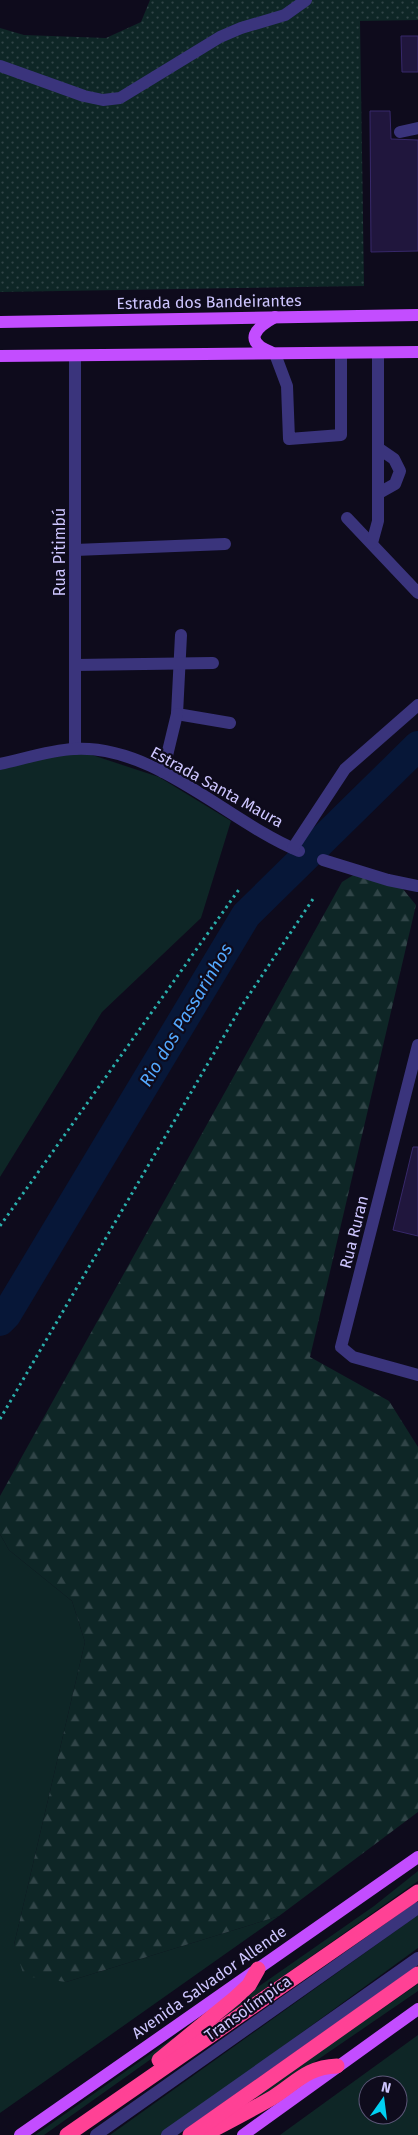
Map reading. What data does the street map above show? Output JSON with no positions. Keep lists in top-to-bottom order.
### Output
{
  "streets": {
    "main road": ["Estrada dos Bandeirantes", "Avenida Salvador Allende"],
    "street": [
      "Rua Pitimbú",
      "Estrada Santa Maura",
      "Rua Ruran",
      "Transolímpica"
    ]
  },
  "crossings": [
    ["Rua Pitimbú", "Estrada Santa Maura"]
  ],
  "water": ["Rio dos Passarinhos"],
  "north": "top"
}
